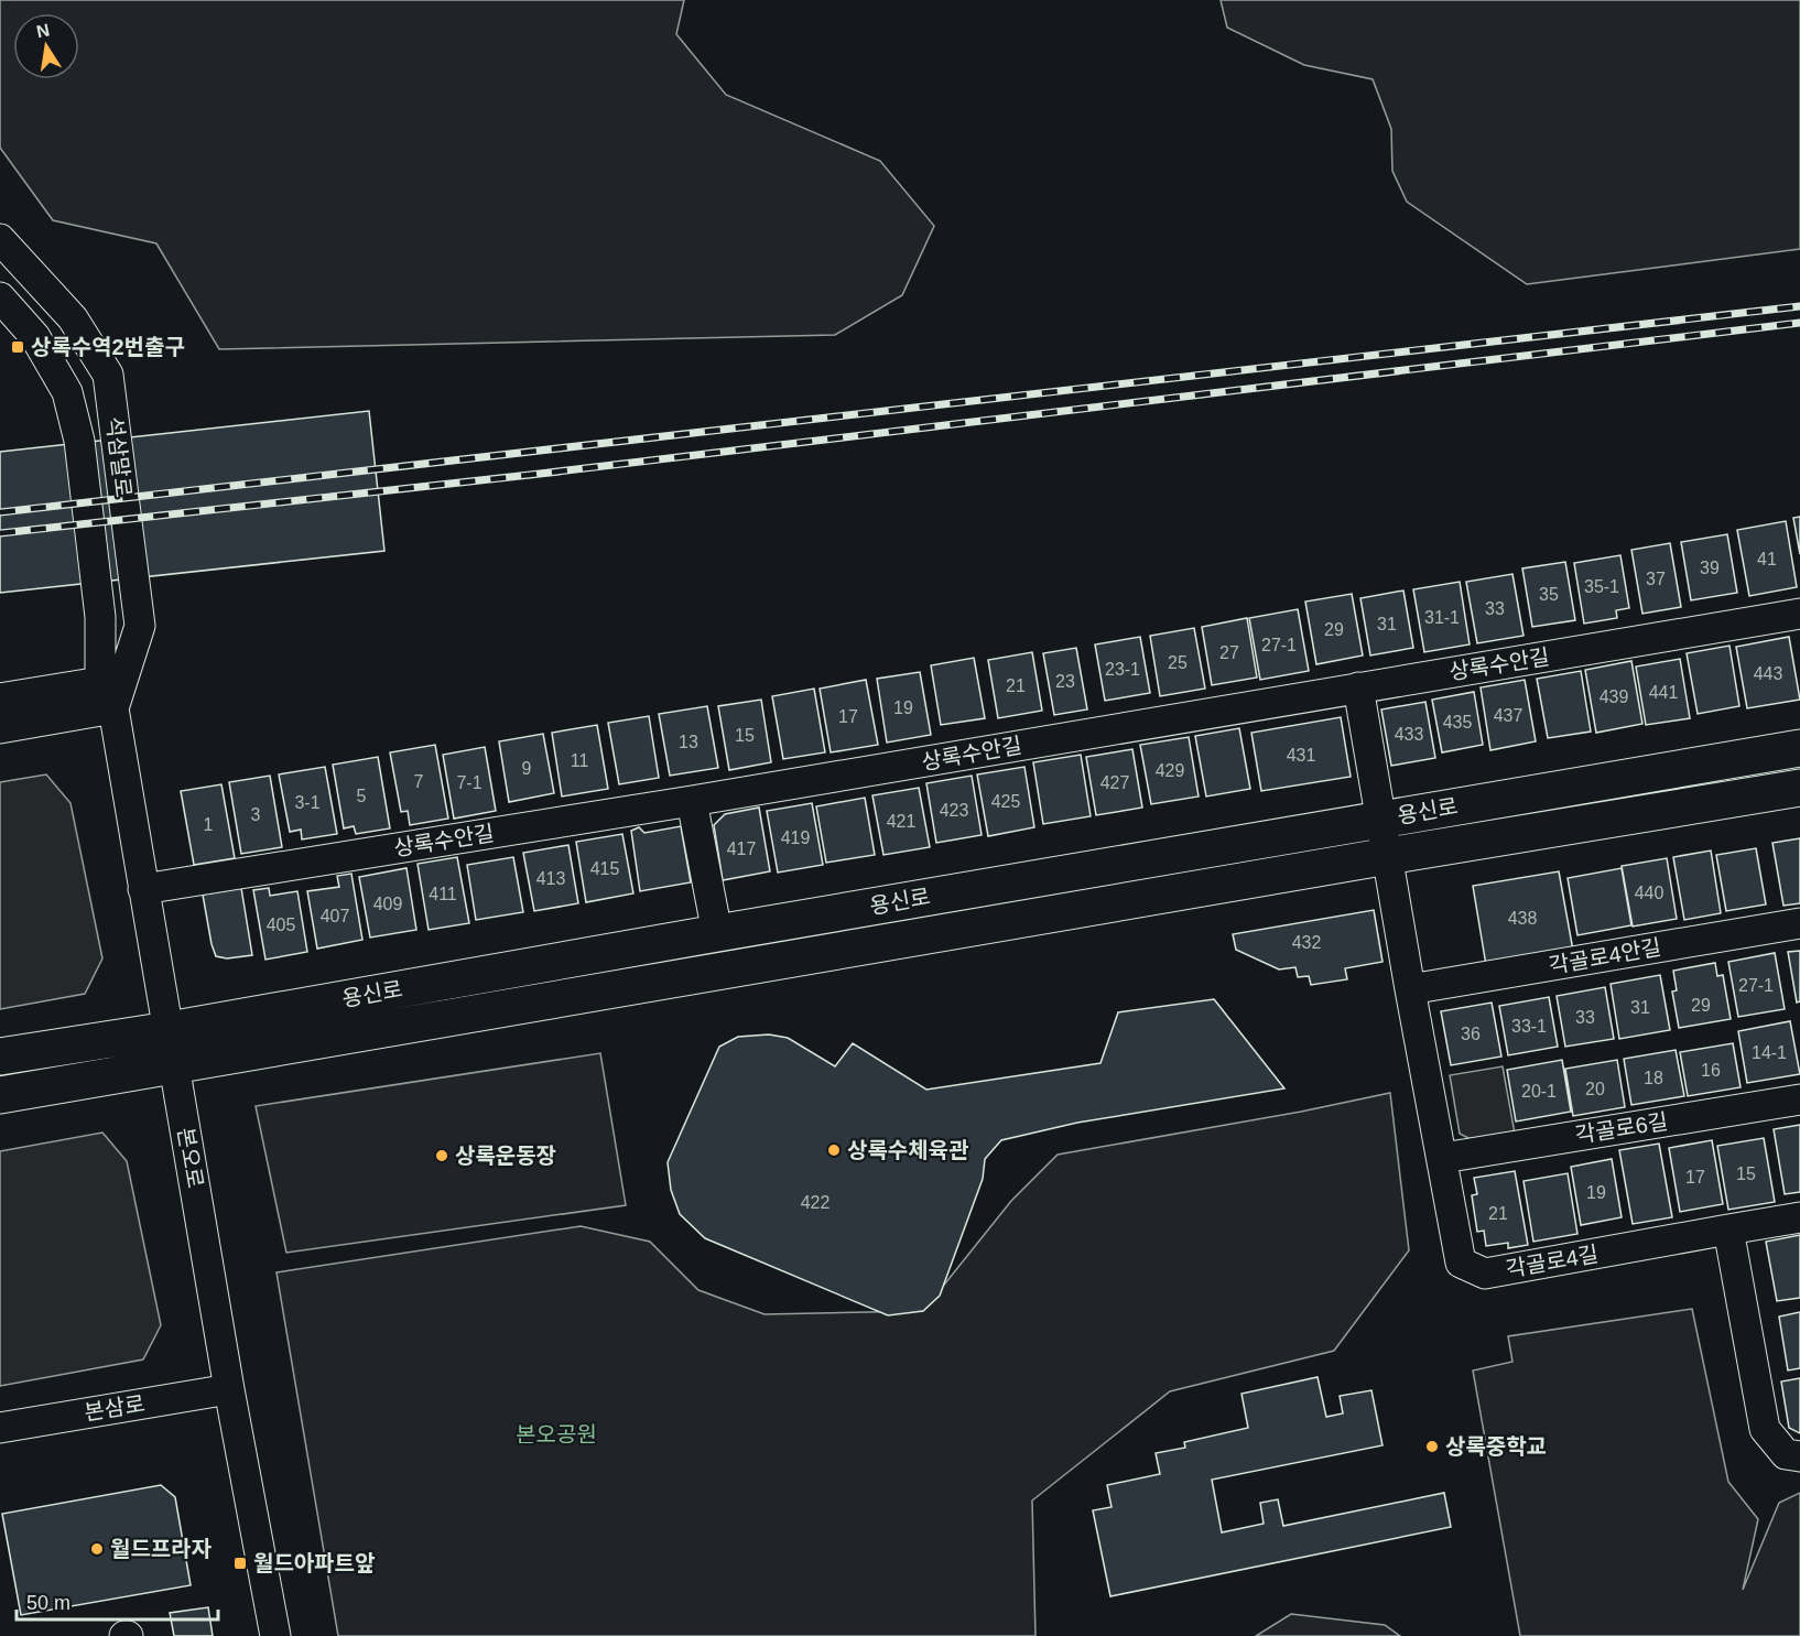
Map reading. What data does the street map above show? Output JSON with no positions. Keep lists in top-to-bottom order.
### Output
{
  "streets": {
    "main road": ["용신로"],
    "street": [
      "석삼말로",
      "상록수안길",
      "각골로4안길",
      "각골로6길",
      "본오로",
      "각골로4길",
      "본삼로"
    ]
  },
  "crossings": [
    ["석삼말로", "본오로"],
    ["상록수안길", "본오로"],
    ["상록수안길", "각골로4길"],
    ["용신로", "본오로"],
    ["용신로", "각골로4길"],
    ["각골로4안길", "각골로4길"],
    ["각골로6길", "각골로4길"],
    ["본오로", "본삼로"]
  ],
  "parks": ["본오공원"],
  "places": {
    "transit": ["상록수역2번출구", "월드아파트앞"],
    "other": [
      "상록수체육관",
      "상록운동장",
      "상록중학교",
      "월드프라자"
    ]
  },
  "house_numbers": [
    "41",
    "39",
    "37",
    "35-1",
    "35",
    "33",
    "31-1",
    "31",
    "29",
    "27-1",
    "27",
    "25",
    "23-1",
    "443",
    "23",
    "21",
    "441",
    "439",
    "19",
    "437",
    "17",
    "435",
    "433",
    "15",
    "13",
    "431",
    "11",
    "9",
    "429",
    "7",
    "7-1",
    "427",
    "5",
    "425",
    "3-1",
    "423",
    "3",
    "421",
    "1",
    "419",
    "417",
    "415",
    "413",
    "440",
    "411",
    "409",
    "407",
    "438",
    "405",
    "432",
    "27-1",
    "29",
    "31",
    "33",
    "33-1",
    "36",
    "14-1",
    "16",
    "18",
    "20",
    "20-1",
    "15",
    "17",
    "19",
    "422",
    "21"
  ],
  "scale_bar": "50 m",
  "north": "top"
}
